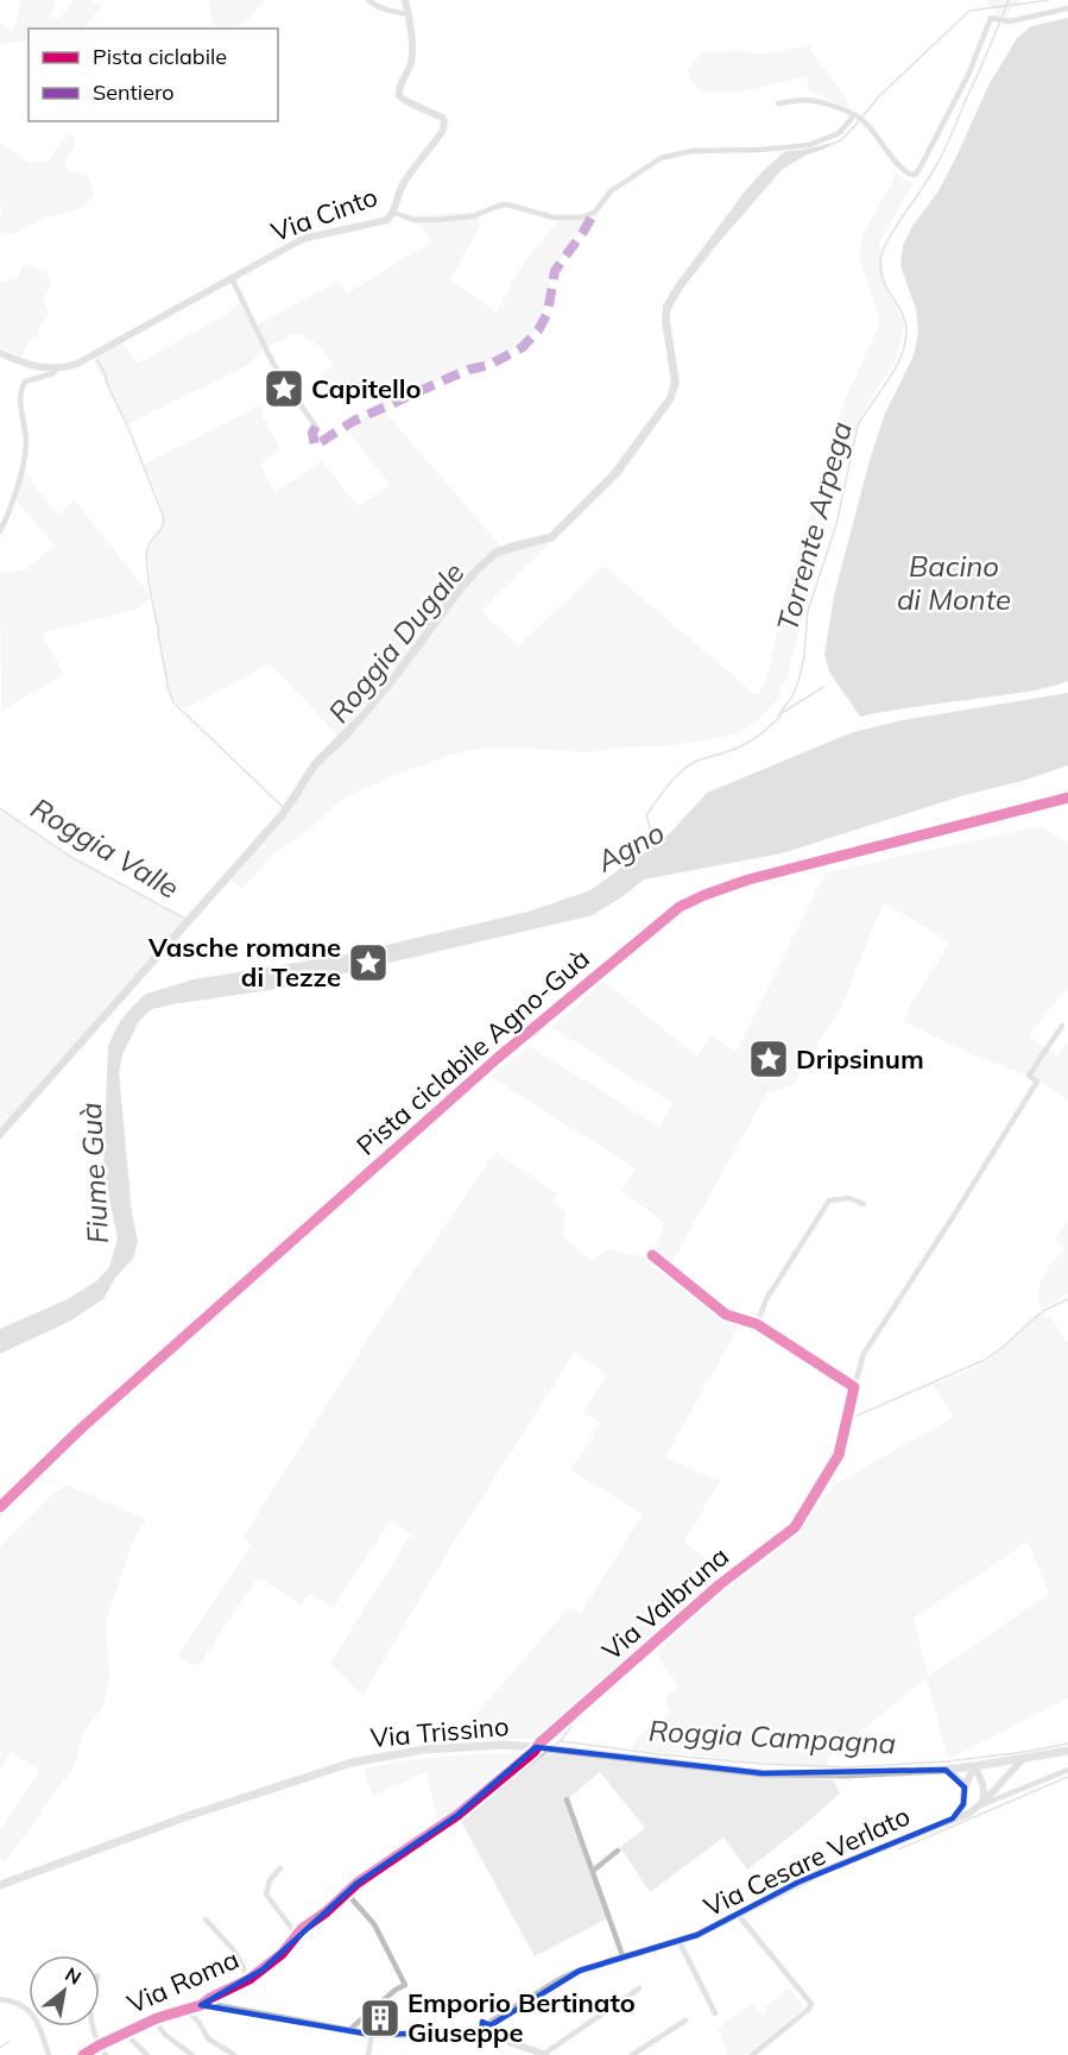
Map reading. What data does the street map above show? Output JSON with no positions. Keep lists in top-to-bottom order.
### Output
{
  "streets": {
    "main road": ["Via Trissino"],
    "street": [
      "Via Cinto",
      "Via Valbruna",
      "Via Cesare Verlato",
      "Via Roma"
    ],
    "cycle path": ["Pista ciclabile Agno-Guà"]
  },
  "crossings": [
    ["Via Valbruna", "Via Trissino"],
    ["Via Valbruna", "Via Roma"],
    ["Via Cesare Verlato", "Via Roma"]
  ],
  "water": [
    "Torrente Arpega",
    "Bacino di Monte",
    "Roggia Dugale",
    "Agno",
    "Roggia Valle",
    "Fiume Guà",
    "Roggia Campagna"
  ],
  "places": {
    "place": ["Capitello", "Vasche romane di Tezze", "Dripsinum"],
    "building": ["Emporio Bertinato Giuseppe"]
  },
  "legend": ["Pista ciclabile", "Sentiero"],
  "north": "top right"
}
